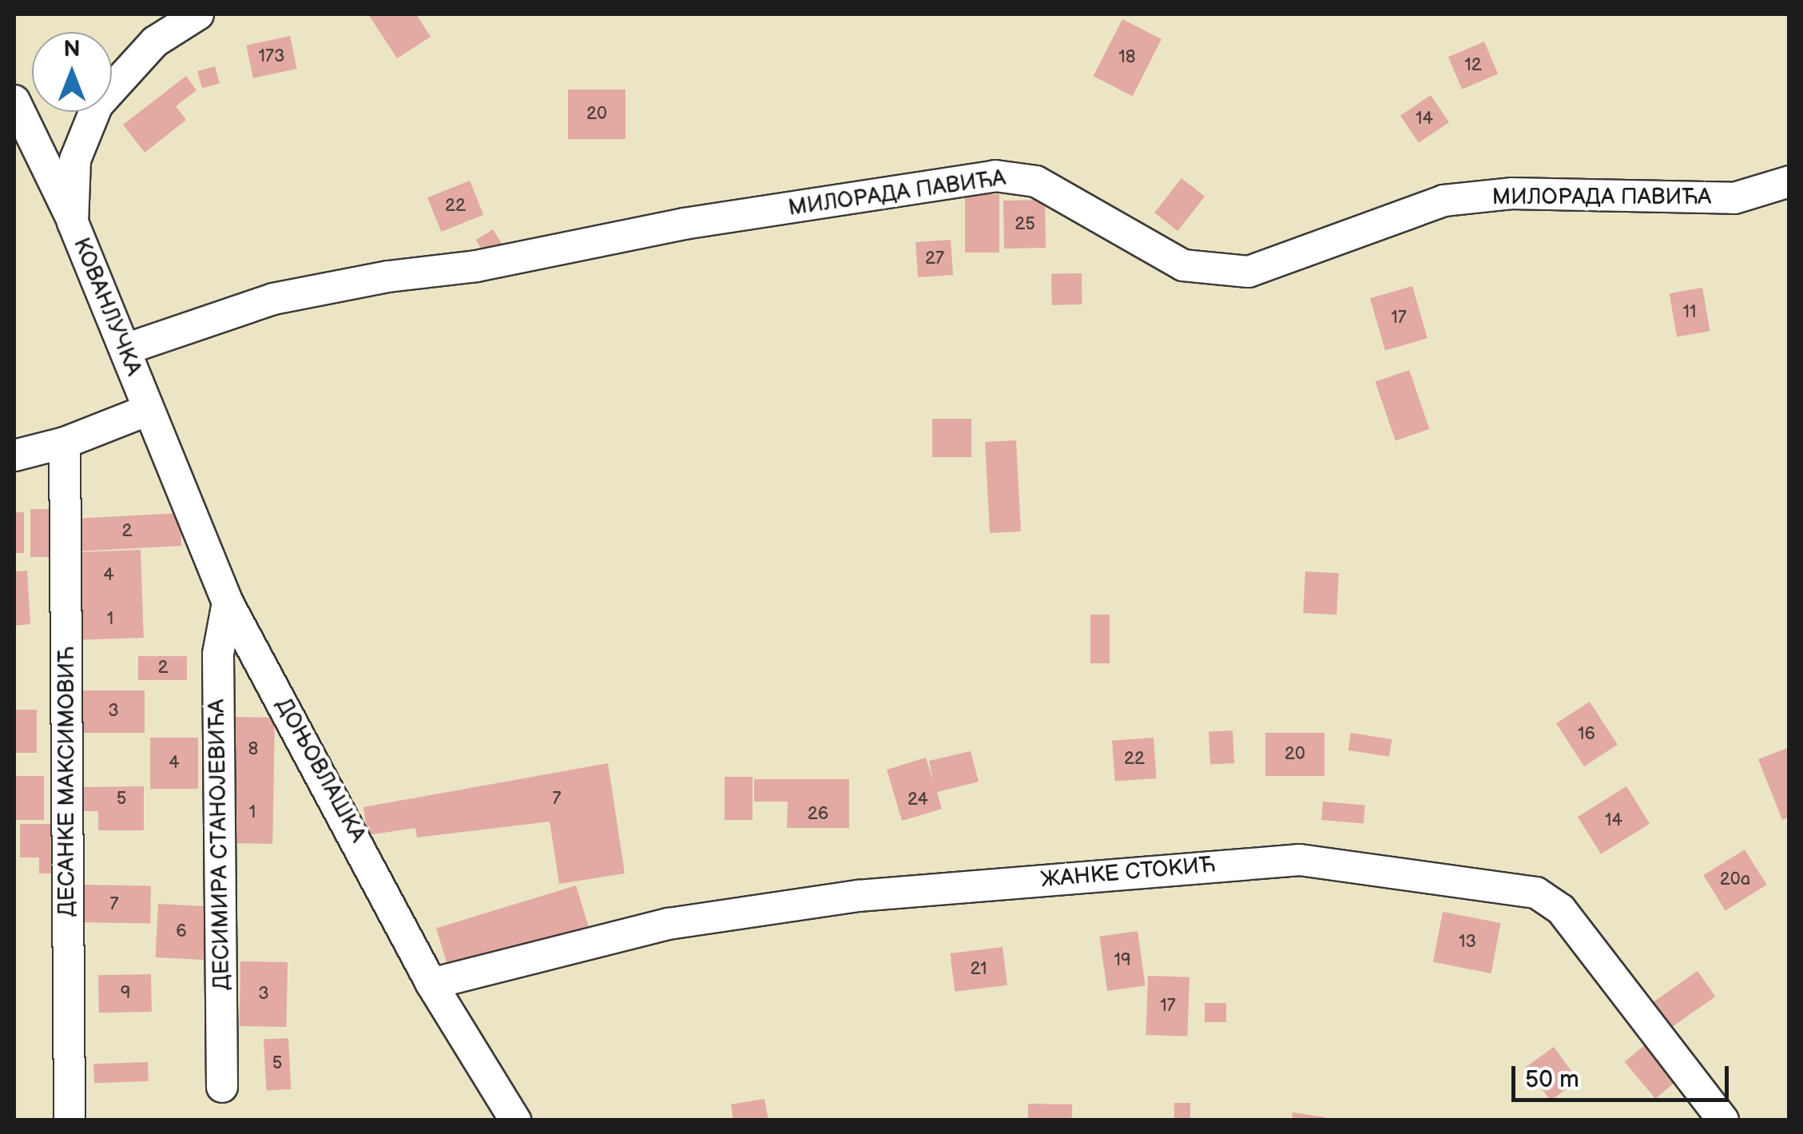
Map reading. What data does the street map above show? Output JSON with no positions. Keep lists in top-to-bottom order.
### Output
{
  "streets": {
    "street": [
      "МИЛОРАДА ПАВИЋА",
      "КОВАНЛУЧКА",
      "ДОЊОВЛАШКА",
      "ДЕСАНКЕ МАКСИМОВИЋ",
      "ДЕСИМИРА СТАНОЈЕВИЋА",
      "ЖАНКЕ СТОКИЋ"
    ]
  },
  "crossings": [
    ["МИЛОРАДА ПАВИЋА", "КОВАНЛУЧКА"],
    ["КОВАНЛУЧКА", "ДОЊОВЛАШКА"],
    ["ДОЊОВЛАШКА", "ДЕСИМИРА СТАНОЈЕВИЋА"],
    ["ДОЊОВЛАШКА", "ЖАНКЕ СТОКИЋ"]
  ],
  "house_numbers": [
    "173",
    "18",
    "12",
    "20",
    "14",
    "22",
    "25",
    "27",
    "11",
    "17",
    "2",
    "4",
    "1",
    "2",
    "3",
    "16",
    "8",
    "20",
    "22",
    "4",
    "5",
    "7",
    "24",
    "1",
    "26",
    "14",
    "20a",
    "7",
    "6",
    "13",
    "19",
    "21",
    "9",
    "3",
    "17",
    "5"
  ],
  "scale_bar": "50 m",
  "north": "top"
}
